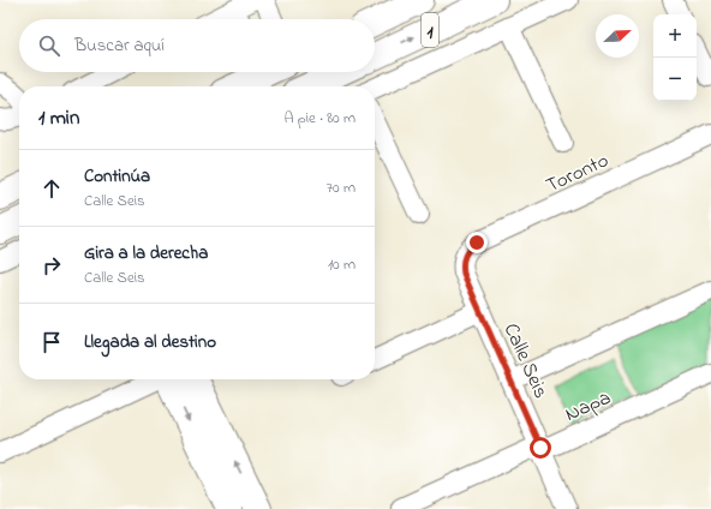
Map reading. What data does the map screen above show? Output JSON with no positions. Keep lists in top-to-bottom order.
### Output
{
  "streets": {
    "main road": ["1"],
    "street": ["Toronto", "Calle Seis", "Napa"]
  },
  "crossings": [
    ["Toronto", "Calle Seis"],
    ["Calle Seis", "Napa"]
  ],
  "north": "top right",
  "page": {
    "map_buttons": ["+", "−"],
    "search": "Buscar aquí",
    "heading": ["1 min", "A pie · 80 m"],
    "list": [
      ["Continúa", "Calle Seis", "70 m"],
      ["Gira a la derecha", "Calle Seis", "10 m"],
      "Llegada al destino"
    ]
  }
}
